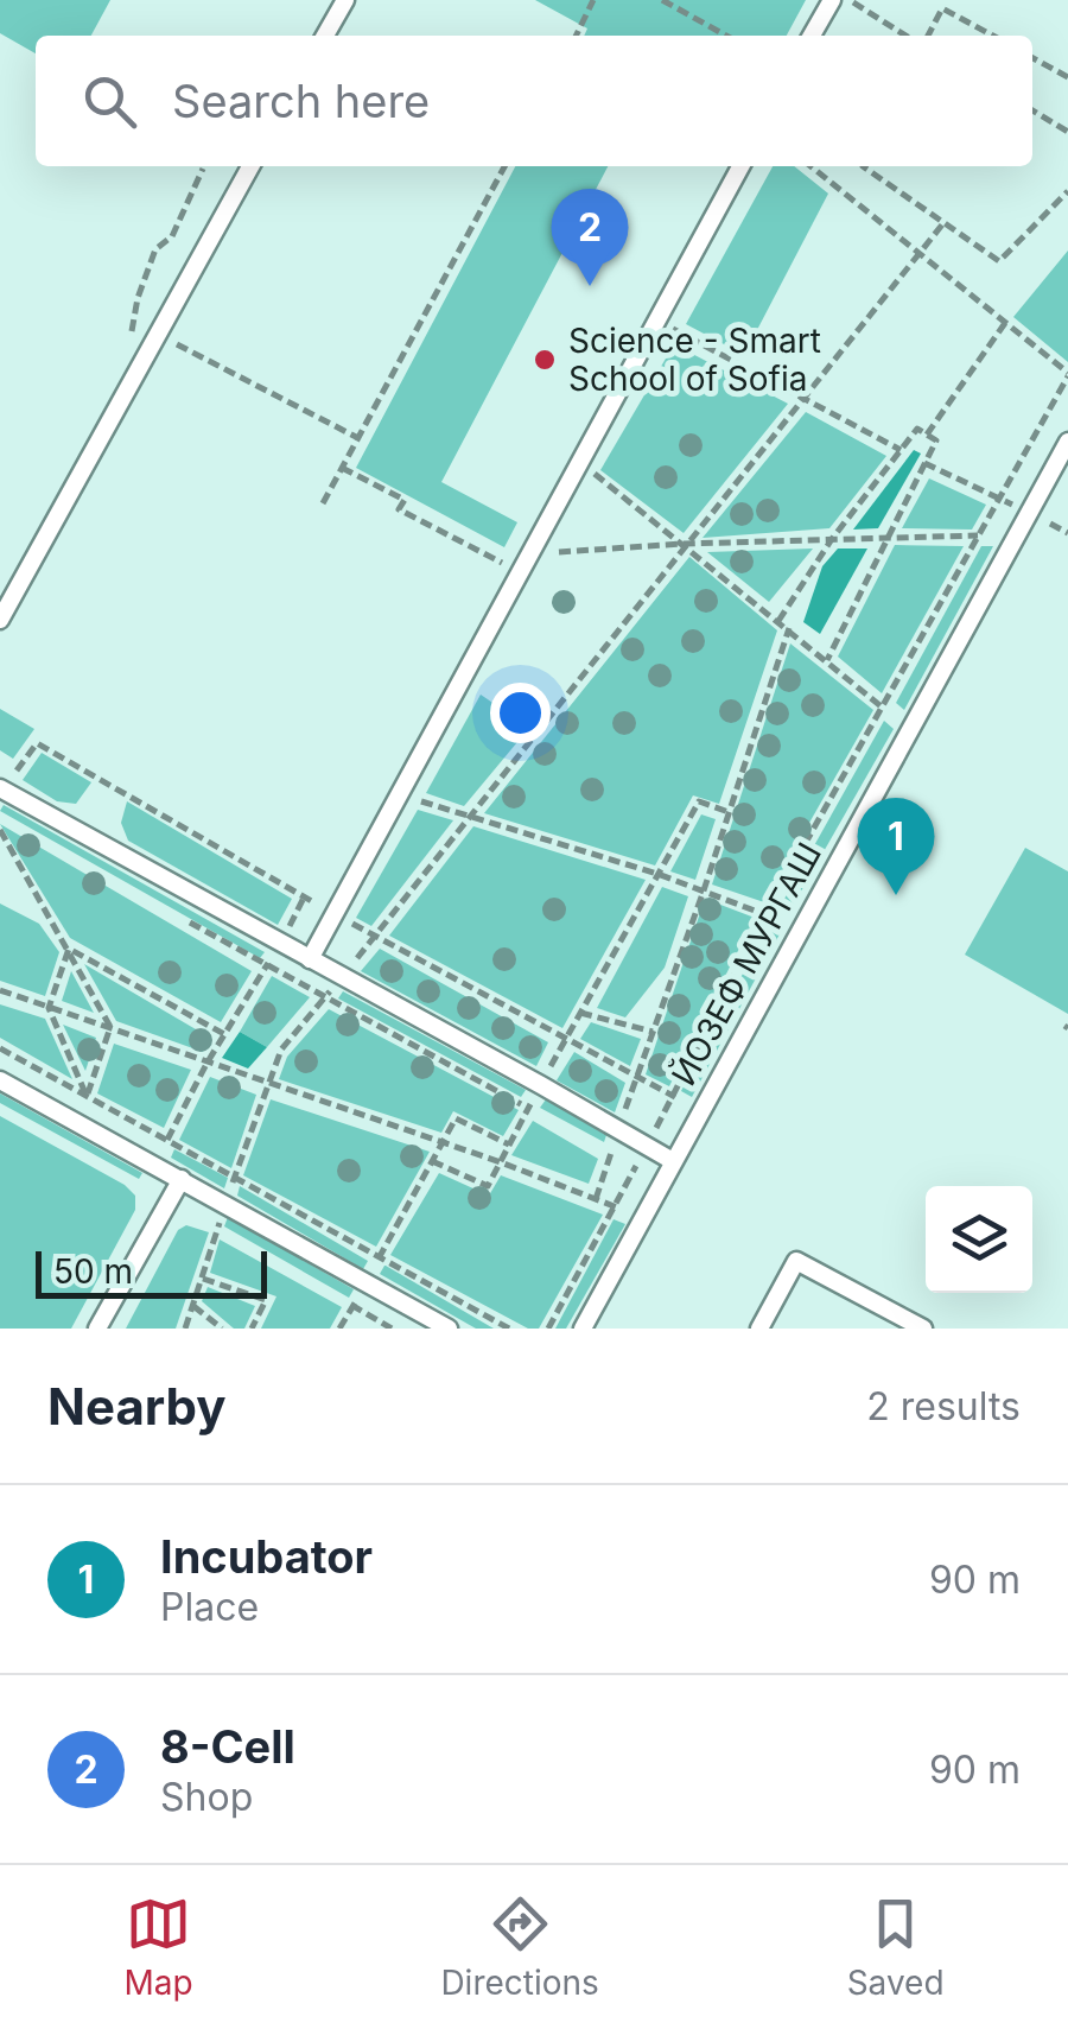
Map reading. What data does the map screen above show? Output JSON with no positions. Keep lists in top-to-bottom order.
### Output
{
  "streets": {
    "lane": ["ЙОЗЕФ МУРГАШ"]
  },
  "places": ["Science - Smart School of Sofia"],
  "scale_bar": "50 m",
  "page": {
    "search": "Search here",
    "pins": ["2", "1"],
    "scale": "50 m",
    "heading": ["Nearby", "2 results"],
    "list": [
      {
        "mark": "1",
        "name": "Incubator",
        "note": "Place",
        "value": "90 m"
      },
      {
        "mark": "2",
        "name": "8-Cell",
        "note": "Shop",
        "value": "90 m"
      }
    ],
    "nav": ["Map", "Directions", "Saved"]
  }
}
